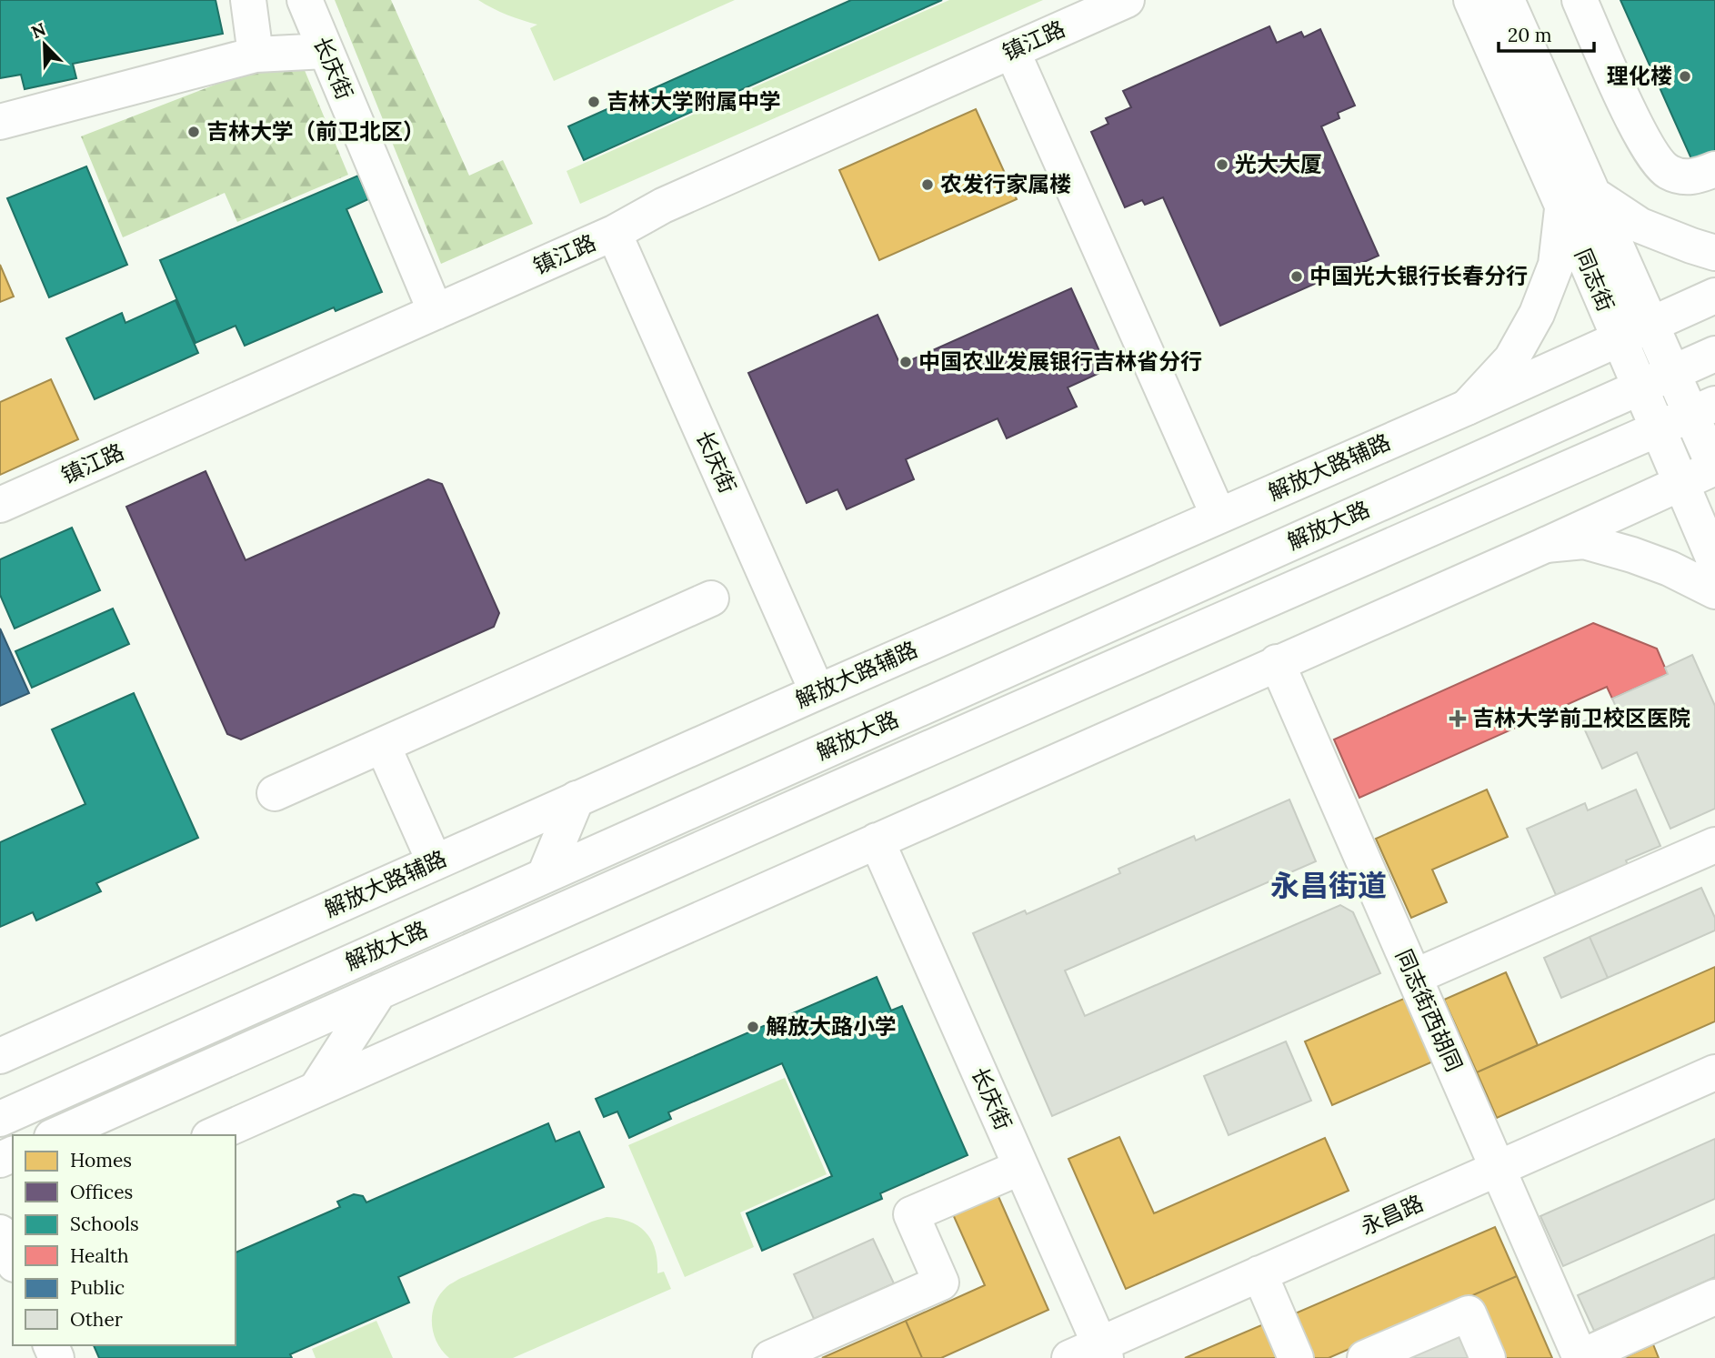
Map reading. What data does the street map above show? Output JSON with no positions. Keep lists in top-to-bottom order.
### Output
{
  "streets": {
    "street": [
      "镇江路",
      "长庆街",
      "同志街",
      "解放大路辅路",
      "解放大路",
      "同志街西胡同",
      "永昌路"
    ]
  },
  "crossings": [
    ["镇江路", "长庆街"],
    ["长庆街", "解放大路辅路"],
    ["长庆街", "永昌路"],
    ["同志街", "解放大路辅路"],
    ["同志街", "解放大路"],
    ["同志街西胡同", "永昌路"]
  ],
  "districts": ["永昌街道"],
  "places": {
    "other": [
      "理化楼",
      "吉林大学附属中学",
      "吉林大学（前卫北区）",
      "光大大厦",
      "农发行家属楼",
      "中国光大银行长春分行",
      "中国农业发展银行吉林省分行",
      "解放大路小学"
    ],
    "health": ["吉林大学前卫校区医院"]
  },
  "legend": [
    "Homes",
    "Offices",
    "Schools",
    "Health",
    "Public",
    "Other"
  ],
  "scale_bar": "20 m",
  "north": "top left"
}
